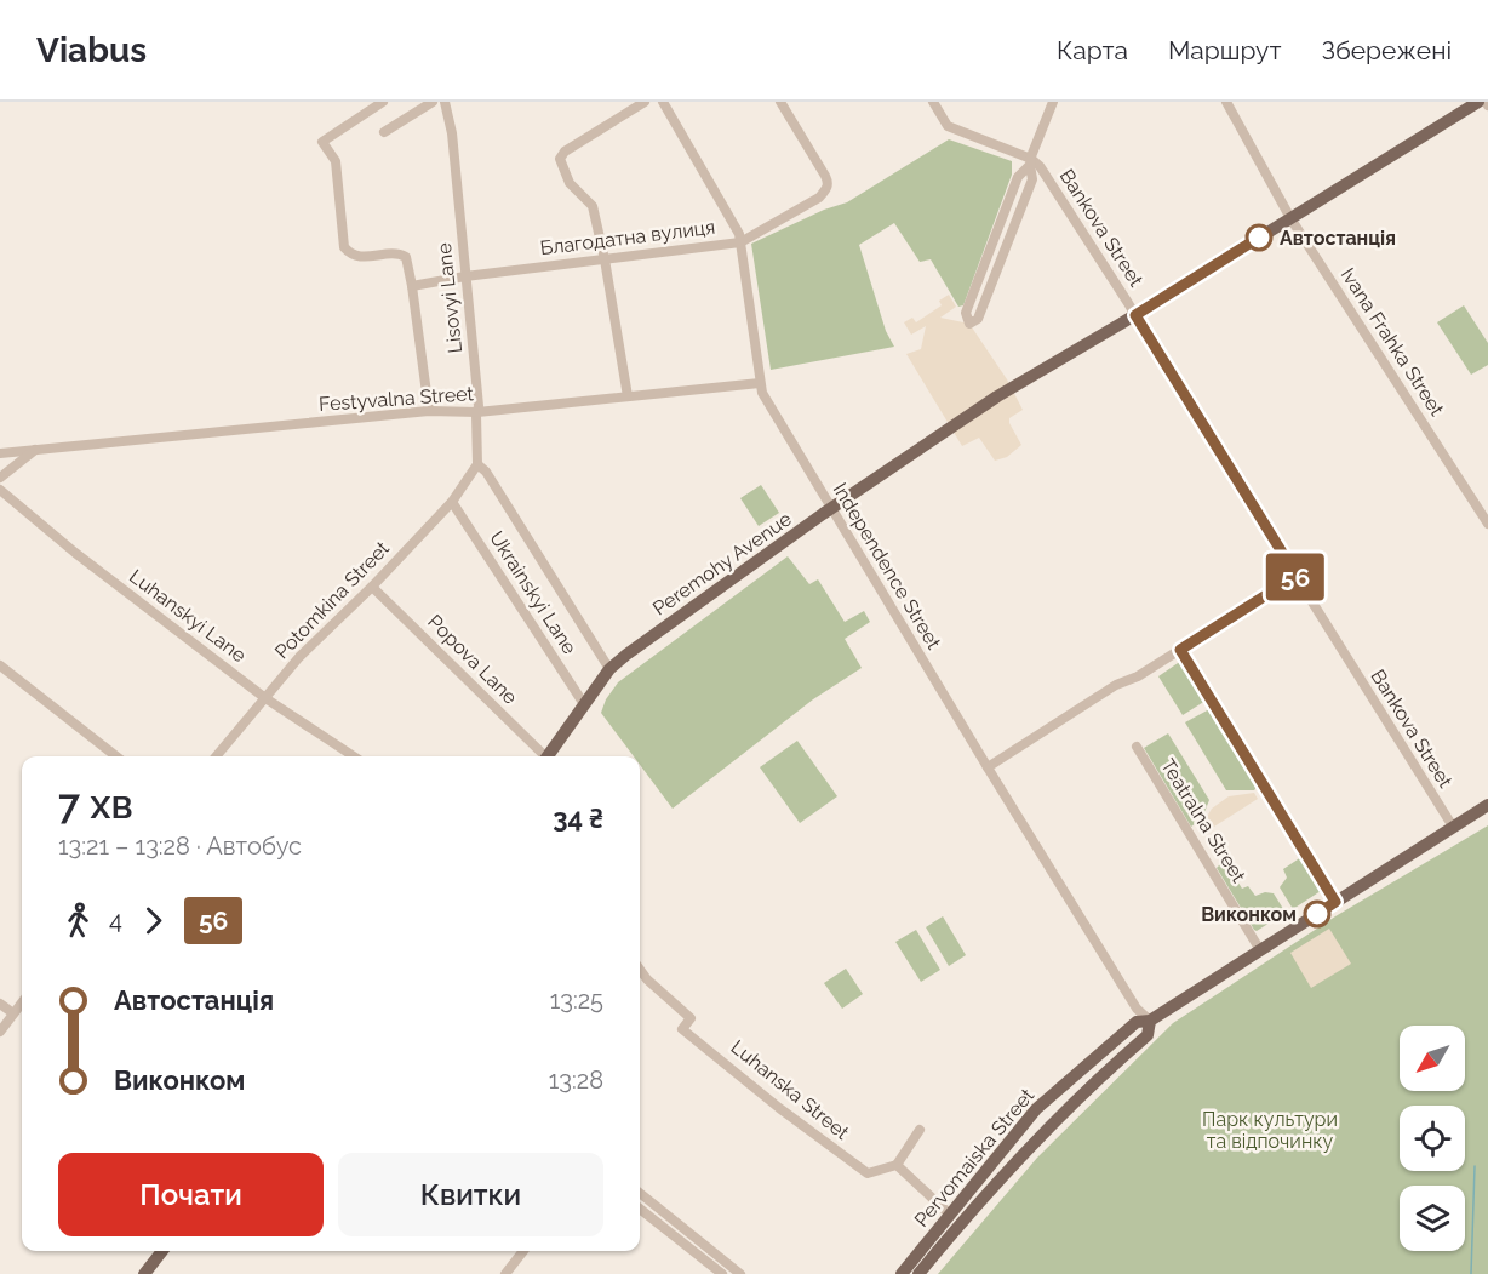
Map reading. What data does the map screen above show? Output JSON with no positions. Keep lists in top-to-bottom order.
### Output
{
  "streets": {
    "main road": ["Peremohy Avenue", "Pervomaiska Street"],
    "street": [
      "Bankova Street",
      "Благодатна вулиця",
      "Lisovyi Lane",
      "Ivana Frahka Street",
      "Festyvalna Street",
      "Independence Street",
      "Ukrainskyi Lane",
      "Potomkina Street",
      "Luhanskyi Lane",
      "Popova Lane",
      "Teatralna Street",
      "Luhanska Street"
    ]
  },
  "crossings": [
    ["Bankova Street", "Peremohy Avenue"],
    ["Bankova Street", "Pervomaiska Street"],
    ["Благодатна вулиця", "Lisovyi Lane"],
    ["Благодатна вулиця", "Independence Street"],
    ["Lisovyi Lane", "Festyvalna Street"],
    ["Lisovyi Lane", "Potomkina Street"],
    ["Festyvalna Street", "Independence Street"],
    ["Peremohy Avenue", "Independence Street"],
    ["Peremohy Avenue", "Ukrainskyi Lane"],
    ["Independence Street", "Pervomaiska Street"],
    ["Ukrainskyi Lane", "Potomkina Street"],
    ["Potomkina Street", "Luhanskyi Lane"],
    ["Potomkina Street", "Popova Lane"],
    ["Teatralna Street", "Pervomaiska Street"]
  ],
  "parks": ["Парк культури та відпочинку"],
  "places": ["Автостанція", "Виконком"],
  "lines": ["bus line 56"],
  "north": "bottom left",
  "page": {
    "header": "Viabus",
    "nav": ["Карта", "Маршрут", "Збережені"],
    "on_map": "56",
    "heading": ["7 хв", "13:21 – 13:28 · Автобус", "34 ₴"],
    "legs": ["4", "56"],
    "list": [
      {
        "name": "Автостанція",
        "value": "13:25"
      },
      {
        "name": "Виконком",
        "value": "13:28"
      }
    ],
    "buttons": ["Почати", "Квитки"]
  }
}
